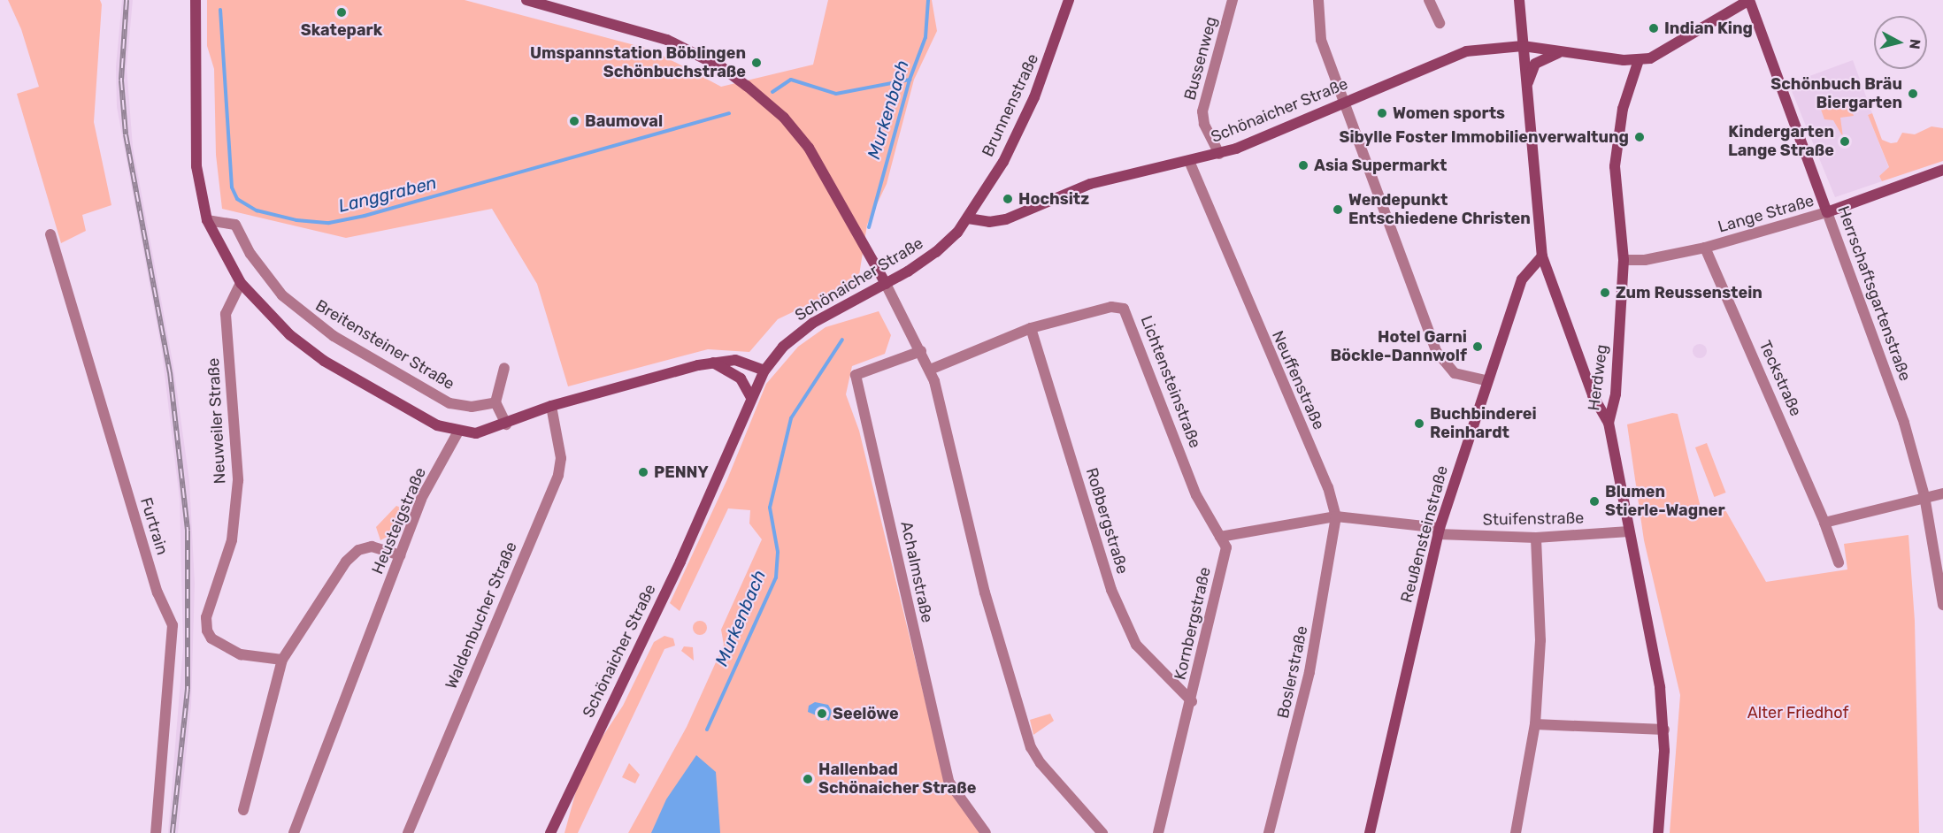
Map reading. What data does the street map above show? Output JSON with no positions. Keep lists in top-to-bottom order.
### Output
{
  "streets": {
    "street": [
      "Bussenweg",
      "Brunnenstraße",
      "Schönaicher Straße",
      "Lange Straße",
      "Herrschaftsgartenstraße",
      "Breitensteiner Straße",
      "Herdweg",
      "Teckstraße",
      "Neuffenstraße",
      "Lichtensteinstraße",
      "Neuweiler Straße",
      "Stuifenstraße",
      "Heusteigstraße",
      "Roßbergstraße",
      "Furtrain",
      "Reußensteinstraße",
      "Achalmstraße",
      "Waldenbucher Straße",
      "Kornbergstraße",
      "Boslerstraße"
    ]
  },
  "crossings": [
    ["Bussenweg", "Schönaicher Straße"],
    ["Brunnenstraße", "Schönaicher Straße"],
    ["Schönaicher Straße", "Herdweg"],
    ["Schönaicher Straße", "Neuffenstraße"],
    ["Lange Straße", "Herrschaftsgartenstraße"],
    ["Lange Straße", "Herdweg"],
    ["Lange Straße", "Teckstraße"],
    ["Herdweg", "Stuifenstraße"],
    ["Neuffenstraße", "Boslerstraße"],
    ["Lichtensteinstraße", "Roßbergstraße"],
    ["Lichtensteinstraße", "Kornbergstraße"],
    ["Stuifenstraße", "Reußensteinstraße"],
    ["Roßbergstraße", "Kornbergstraße"]
  ],
  "water": ["Murkenbach", "Langgraben"],
  "parks": ["Alter Friedhof"],
  "places": [
    "Skatepark",
    "Indian King",
    "Umspannstation Böblingen Schönbuchstraße",
    "Schönbuch Bräu Biergarten",
    "Women sports",
    "Baumoval",
    "Sibylle Foster Immobilienverwaltung",
    "Kindergarten Lange Straße",
    "Asia Supermarkt",
    "Hochsitz",
    "Wendepunkt Entschiedene Christen",
    "Zum Reussenstein",
    "Hotel Garni Böckle-Dannwolf",
    "Buchbinderei Reinhardt",
    "PENNY",
    "Blumen Stierle-Wagner",
    "Seelöwe",
    "Hallenbad Schönaicher Straße"
  ],
  "north": "right"
}
